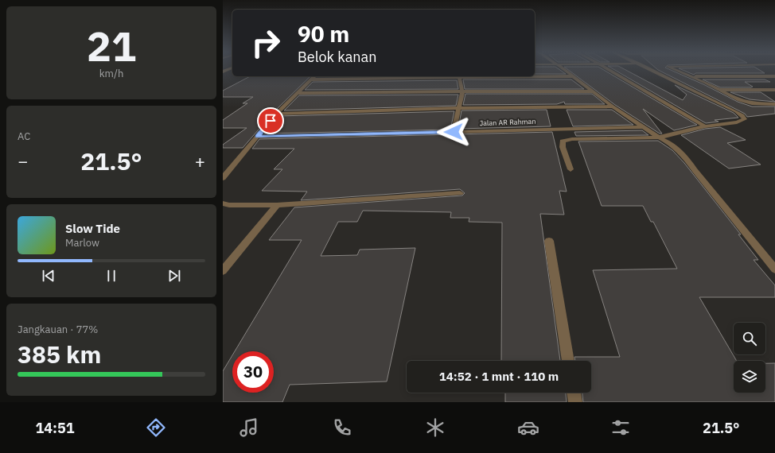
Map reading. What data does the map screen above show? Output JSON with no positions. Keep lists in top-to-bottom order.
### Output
{
  "streets": {
    "street": ["Jalan AR Rahman"]
  },
  "page": {
    "tile": [
      ["21", "km/h"],
      "AC",
      ["Jangkauan · 77%", "385 km"]
    ],
    "turn": ["90 m", "Belok kanan"],
    "heat": ["−", "21.5°", "+"],
    "song": ["Slow Tide", "Marlow"],
    "limit": "30",
    "trip": "14:52 · 1 mnt · 110 m",
    "tabs": ["14:51", "21.5°"]
  }
}
